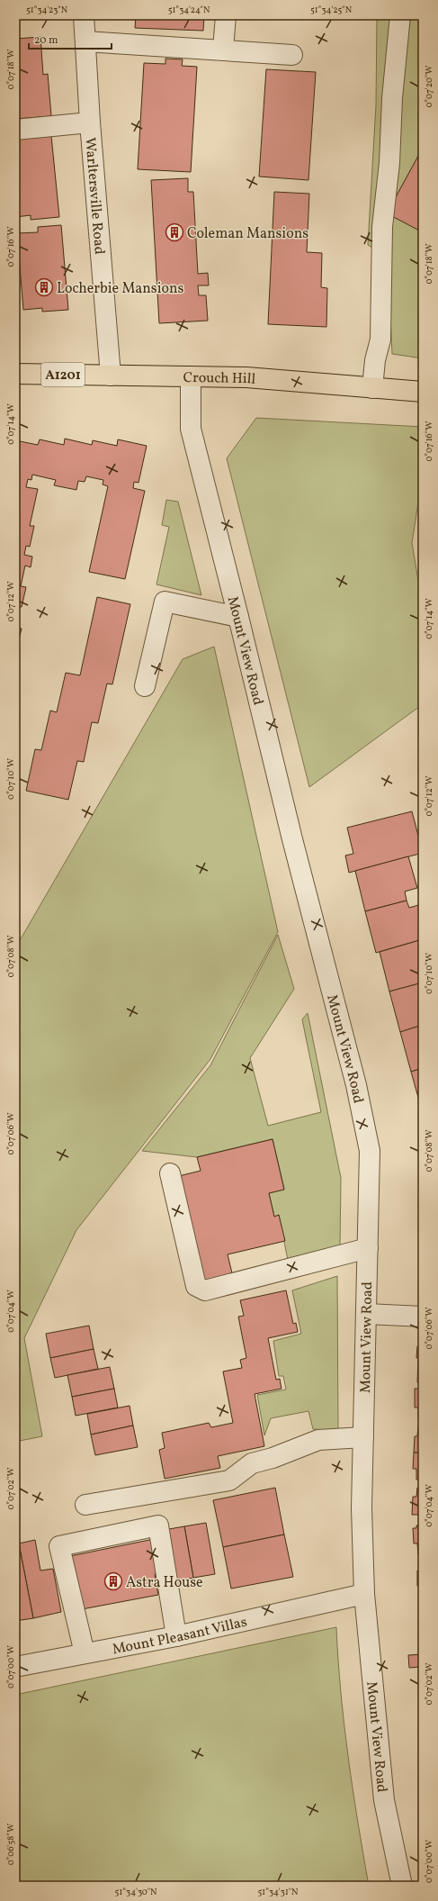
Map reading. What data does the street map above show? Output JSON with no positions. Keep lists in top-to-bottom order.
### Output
{
  "streets": {
    "main road": ["A1201", "Crouch Hill"],
    "street": ["Warltersville Road", "Mount View Road", "Mount Pleasant Villas"]
  },
  "crossings": [
    ["Warltersville Road", "Crouch Hill"],
    ["Crouch Hill", "Mount View Road"],
    ["Mount View Road", "Mount Pleasant Villas"]
  ],
  "places": {
    "building": ["Coleman Mansions", "Locherbie Mansions", "Astra House"]
  },
  "scale_bar": "20 m",
  "coordinates": [
    "51°34'23\"N",
    "51°34'24\"N",
    "51°34'25\"N",
    "0°07'18\"W",
    "0°07'20\"W",
    "0°07'16\"W",
    "0°07'14\"W",
    "0°07'12\"W",
    "0°07'10\"W",
    "0°07'08\"W",
    "0°07'06\"W",
    "0°07'04\"W",
    "0°07'02\"W",
    "0°07'00\"W",
    "0°06'58\"W",
    "51°34'30\"N",
    "51°34'31\"N"
  ]
}
